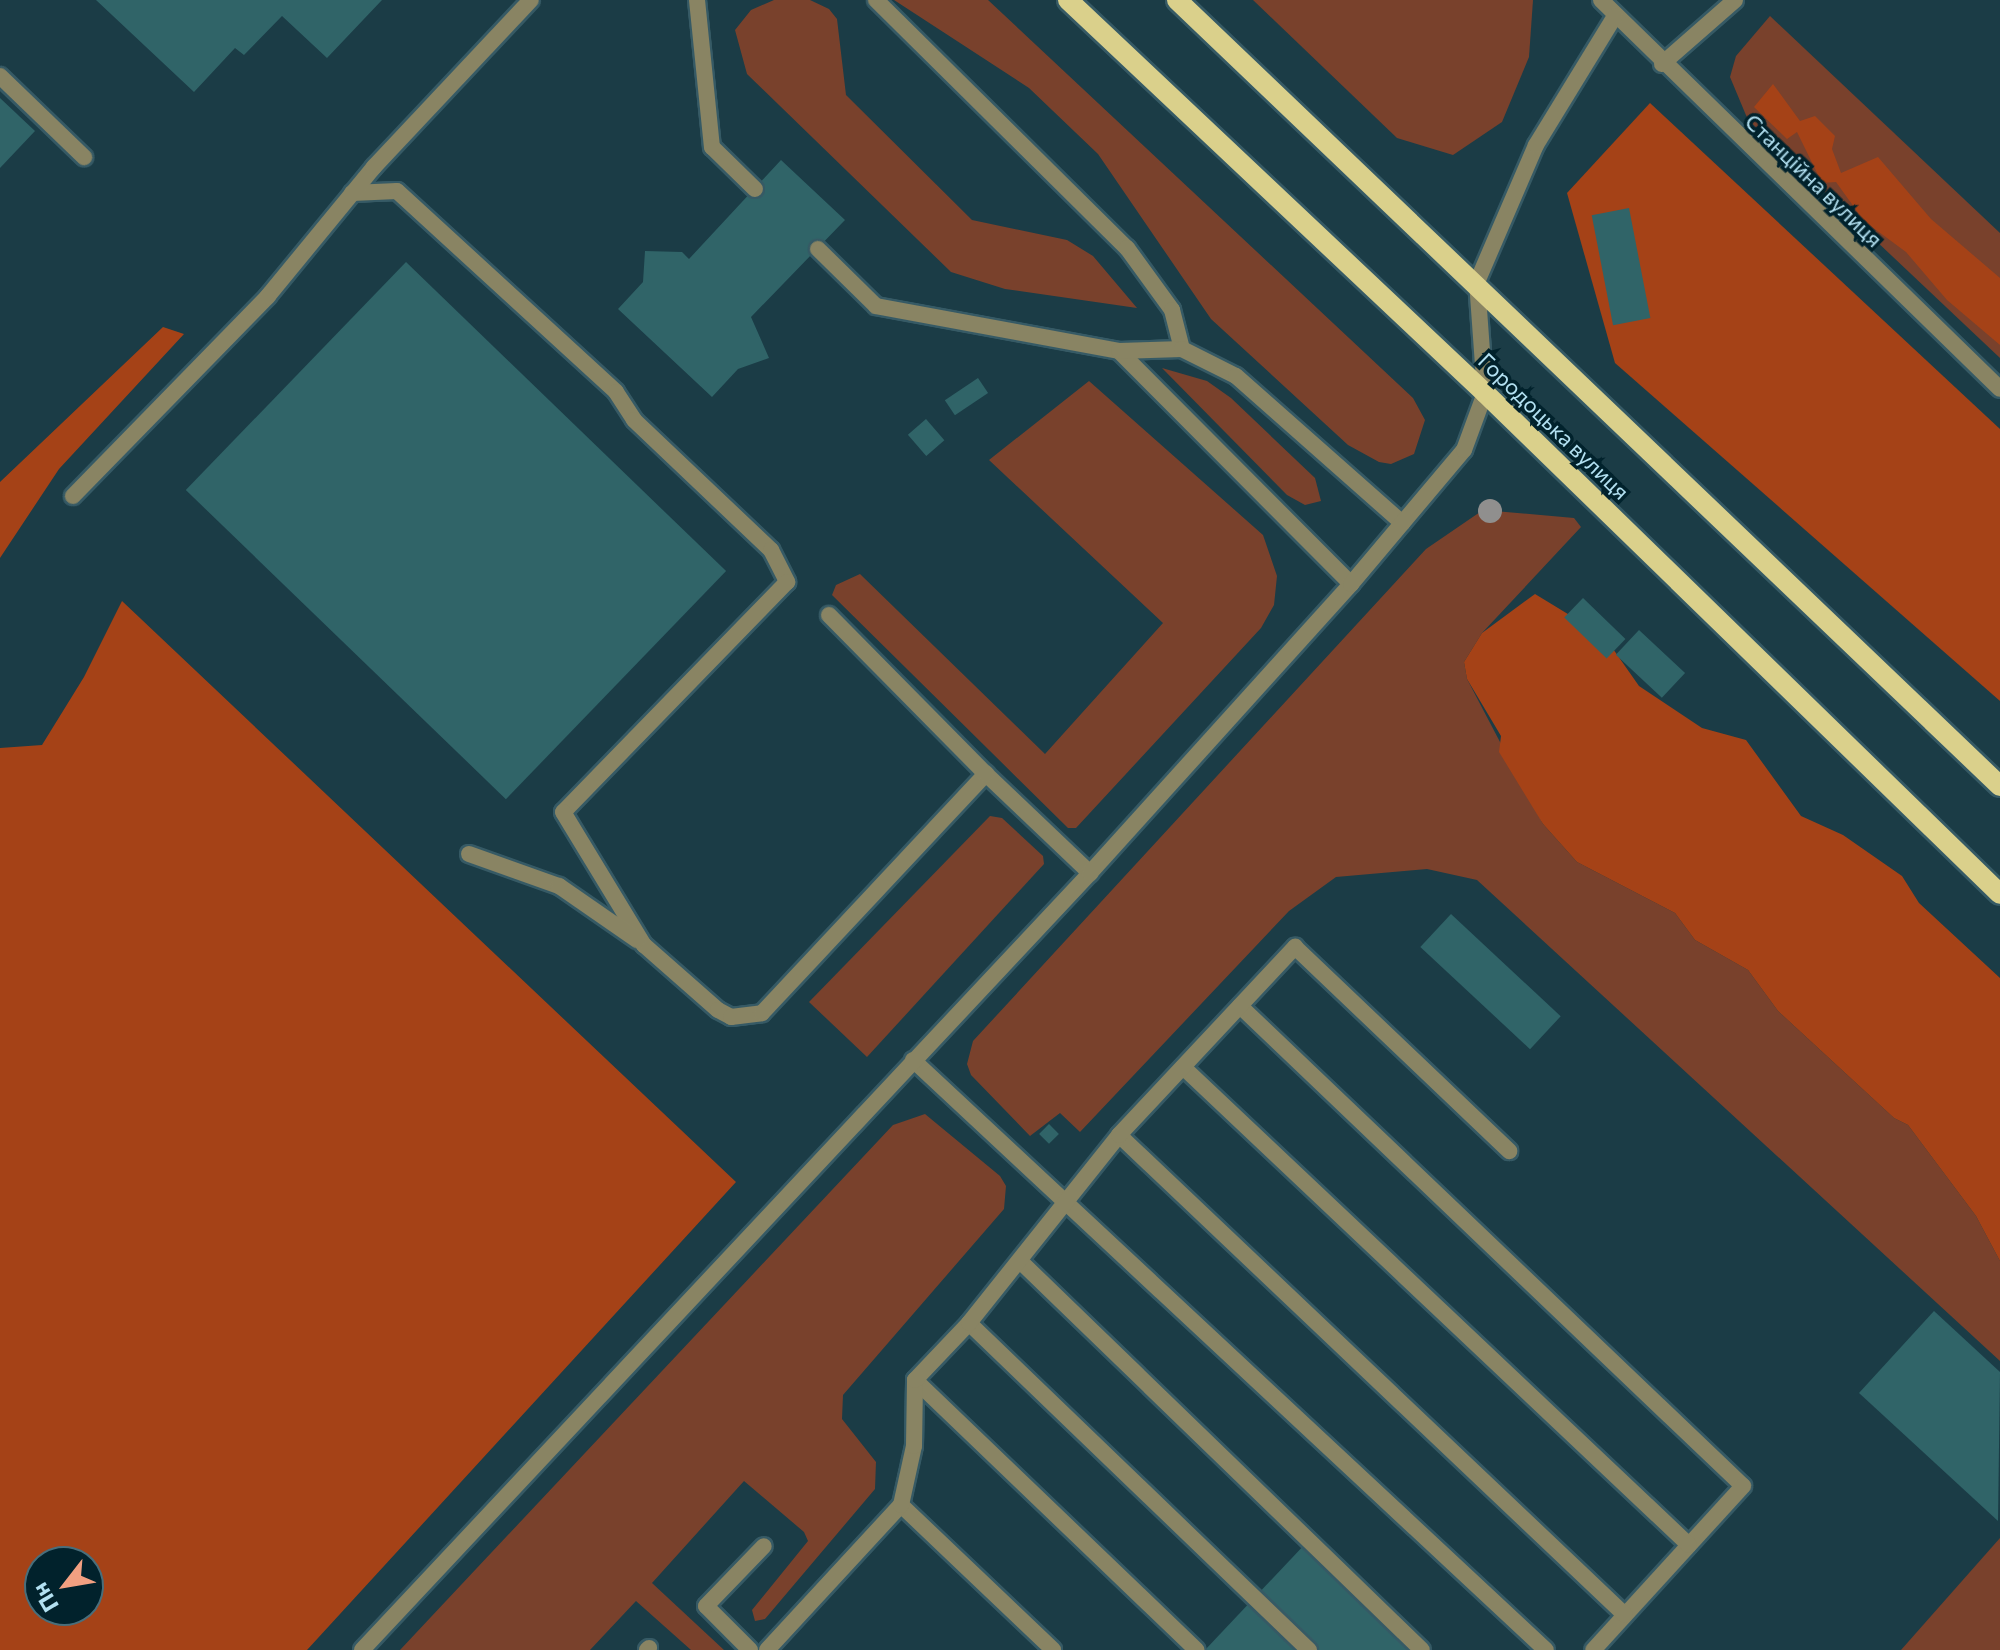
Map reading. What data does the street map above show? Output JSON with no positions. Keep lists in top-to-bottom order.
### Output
{
  "streets": {
    "main road": ["Городоцька вулиця"],
    "street": ["Станційна вулиця"]
  },
  "north": "bottom left"
}
